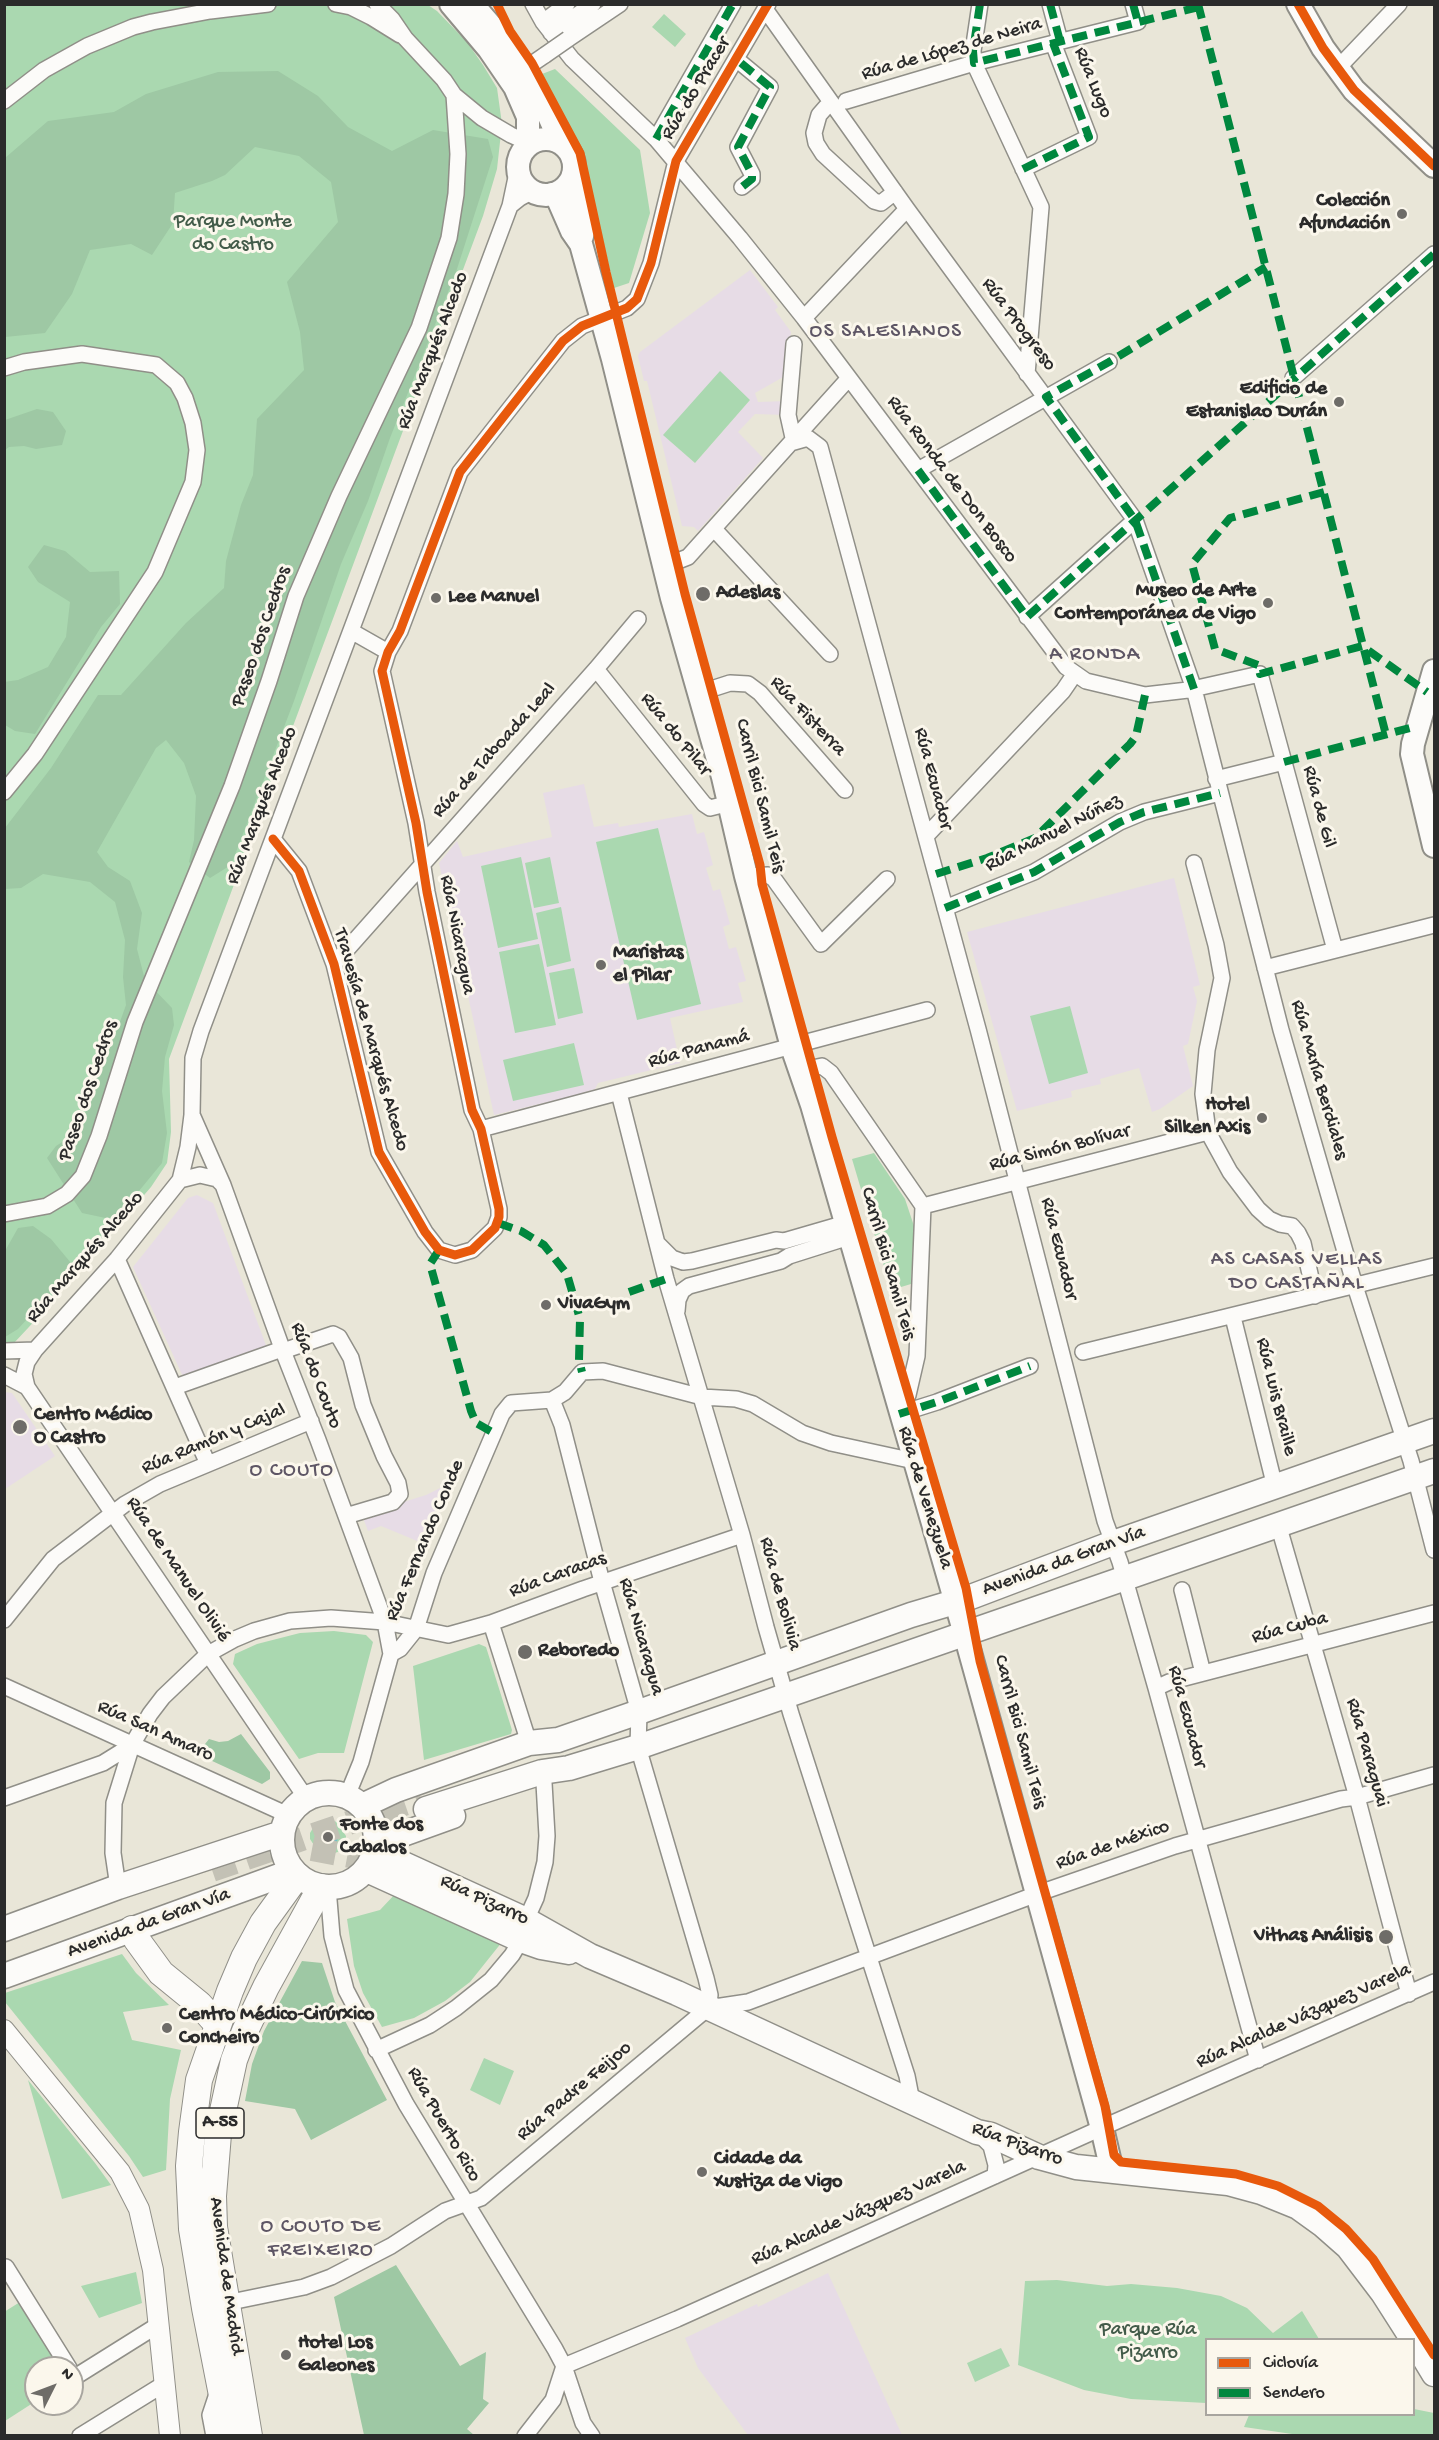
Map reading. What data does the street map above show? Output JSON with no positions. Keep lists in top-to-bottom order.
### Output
{
  "streets": {
    "highway": ["A-55", "Avenida de Madrid"],
    "main road": ["Rúa de Venezuela", "Avenida da Gran Vía", "Rúa Pizarro"],
    "street": [
      "Rúa de López de Neira",
      "Rúa Lugo",
      "Rúa do Pracer",
      "Rúa Progreso",
      "Rúa Marqués Alcedo",
      "Rúa Ronda de Don Bosco",
      "Paseo dos Cedros",
      "Rúa Fisterra",
      "Rúa do Pilar",
      "Rúa de Taboada Leal",
      "Rúa Ecuador",
      "Rúa de Gil",
      "Rúa Manuel Núñez",
      "Rúa Nicaragua",
      "Travesía de Marqués Alcedo",
      "Rúa Panamá",
      "Rúa María Berdiales",
      "Rúa Simón Bolívar",
      "Rúa do Couto",
      "Rúa Luis Braille",
      "Rúa Ramón y Cajal",
      "Rúa Fernando Conde",
      "Rúa de Manuel Olivié",
      "Rúa Caracas",
      "Rúa de Bolivia",
      "Rúa Cuba",
      "Rúa San Amaro",
      "Rúa Paraguai",
      "Rúa de México",
      "Rúa Alcalde Vázquez Varela",
      "Rúa Padre Feijoo",
      "Rúa Puerto Rico"
    ],
    "cycle path": ["Carril Bici Samil Teis"]
  },
  "crossings": [
    ["Rúa de López de Neira", "Rúa Lugo"],
    ["Rúa do Pracer", "Rúa Progreso"],
    ["Rúa do Pracer", "Rúa Ronda de Don Bosco"],
    ["Rúa do Pracer", "Rúa Nicaragua"],
    ["Rúa do Pracer", "Rúa de Venezuela"],
    ["Rúa Progreso", "Rúa de Gil"],
    ["Rúa Progreso", "Rúa María Berdiales"],
    ["Rúa Marqués Alcedo", "Travesía de Marqués Alcedo"],
    ["Rúa Marqués Alcedo", "Rúa do Couto"],
    ["Rúa Marqués Alcedo", "Rúa de Venezuela"],
    ["Rúa Marqués Alcedo", "Rúa de Manuel Olivié"],
    ["Rúa Fisterra", "Rúa de Venezuela"],
    ["Rúa do Pilar", "Rúa de Taboada Leal"],
    ["Rúa do Pilar", "Rúa de Venezuela"],
    ["Rúa de Taboada Leal", "Rúa Nicaragua"],
    ["Rúa de Taboada Leal", "Travesía de Marqués Alcedo"],
    ["Rúa Ecuador", "Rúa Manuel Núñez"],
    ["Rúa Ecuador", "Rúa Simón Bolívar"],
    ["Rúa Ecuador", "Avenida da Gran Vía"],
    ["Rúa Ecuador", "Rúa Cuba"],
    ["Rúa Ecuador", "Rúa de México"],
    ["Rúa Ecuador", "Rúa Alcalde Vázquez Varela"],
    ["Rúa de Gil", "Rúa Manuel Núñez"],
    ["Rúa de Gil", "Rúa María Berdiales"],
    ["Rúa Manuel Núñez", "Rúa María Berdiales"],
    ["Rúa Nicaragua", "Travesía de Marqués Alcedo"],
    ["Rúa Nicaragua", "Rúa Panamá"],
    ["Rúa Nicaragua", "Rúa Fernando Conde"],
    ["Rúa Nicaragua", "Avenida da Gran Vía"],
    ["Rúa Nicaragua", "Rúa Caracas"],
    ["Rúa Panamá", "Rúa de Venezuela"],
    ["Rúa Panamá", "Rúa de Bolivia"],
    ["Rúa María Berdiales", "Avenida da Gran Vía"],
    ["Rúa Simón Bolívar", "Rúa de Venezuela"],
    ["Rúa do Couto", "Rúa Ramón y Cajal"],
    ["Rúa do Couto", "Rúa Fernando Conde"],
    ["Rúa do Couto", "Rúa Caracas"],
    ["Rúa Luis Braille", "Avenida da Gran Vía"],
    ["Rúa Ramón y Cajal", "Rúa de Manuel Olivié"],
    ["Rúa de Venezuela", "Avenida da Gran Vía"],
    ["Rúa de Venezuela", "Rúa de México"],
    ["Rúa de Venezuela", "Rúa Pizarro"],
    ["Rúa de Venezuela", "Rúa Alcalde Vázquez Varela"],
    ["Rúa Fernando Conde", "Rúa Caracas"],
    ["Avenida da Gran Vía", "Rúa de Manuel Olivié"],
    ["Avenida da Gran Vía", "Rúa de Bolivia"],
    ["Avenida da Gran Vía", "Rúa San Amaro"],
    ["Avenida da Gran Vía", "Rúa Paraguai"],
    ["Avenida da Gran Vía", "Rúa Pizarro"],
    ["Avenida da Gran Vía", "Rúa Puerto Rico"],
    ["Avenida da Gran Vía", "Avenida de Madrid"],
    ["Rúa de Manuel Olivié", "Rúa Caracas"],
    ["Rúa de Manuel Olivié", "Rúa San Amaro"],
    ["Rúa de Manuel Olivié", "Rúa Pizarro"],
    ["Rúa de Manuel Olivié", "Rúa Puerto Rico"],
    ["Rúa de Manuel Olivié", "Avenida de Madrid"],
    ["Rúa Caracas", "Rúa de Bolivia"],
    ["Rúa Caracas", "Rúa San Amaro"],
    ["Rúa de Bolivia", "Rúa de México"],
    ["Rúa de Bolivia", "Rúa Pizarro"],
    ["Rúa Cuba", "Rúa Paraguai"],
    ["Rúa San Amaro", "Rúa Pizarro"],
    ["Rúa San Amaro", "Rúa Puerto Rico"],
    ["Rúa San Amaro", "Avenida de Madrid"],
    ["Rúa Paraguai", "Rúa de México"],
    ["Rúa Paraguai", "Rúa Alcalde Vázquez Varela"],
    ["Rúa de México", "Rúa Pizarro"],
    ["Rúa de México", "Rúa Padre Feijoo"],
    ["Rúa Pizarro", "Rúa Alcalde Vázquez Varela"],
    ["Rúa Pizarro", "Rúa Padre Feijoo"],
    ["Rúa Pizarro", "Rúa Puerto Rico"],
    ["Rúa Pizarro", "Avenida de Madrid"],
    ["Rúa Alcalde Vázquez Varela", "Rúa Puerto Rico"],
    ["Rúa Padre Feijoo", "Rúa Puerto Rico"],
    ["Rúa Padre Feijoo", "Avenida de Madrid"],
    ["Rúa Puerto Rico", "Avenida de Madrid"]
  ],
  "districts": [
    "OS SALESIANOS",
    "A RONDA",
    "AS CASAS VELLAS DO CASTAÑAL",
    "O COUTO",
    "O COUTO DE FREIXEIRO"
  ],
  "parks": ["Parque Monte do Castro", "Parque Rúa Pizarro"],
  "places": [
    "Colección Afundación",
    "Edificio de Estanislao Durán",
    "Adeslas",
    "Lee Manuel",
    "Museo de Arte Contemporánea de Vigo",
    "Maristas el Pilar",
    "Hotel Silken Axis",
    "VivaGym",
    "Centro Médico O Castro",
    "Reboredo",
    "Fonte dos Cabalos",
    "Vithas Análisis",
    "Centro Médico-Cirúrxico Concheiro",
    "Cidade da Xustiza de Vigo",
    "Hotel Los Galeones"
  ],
  "legend": ["Ciclovía", "Sendero"],
  "north": "top right"
}
